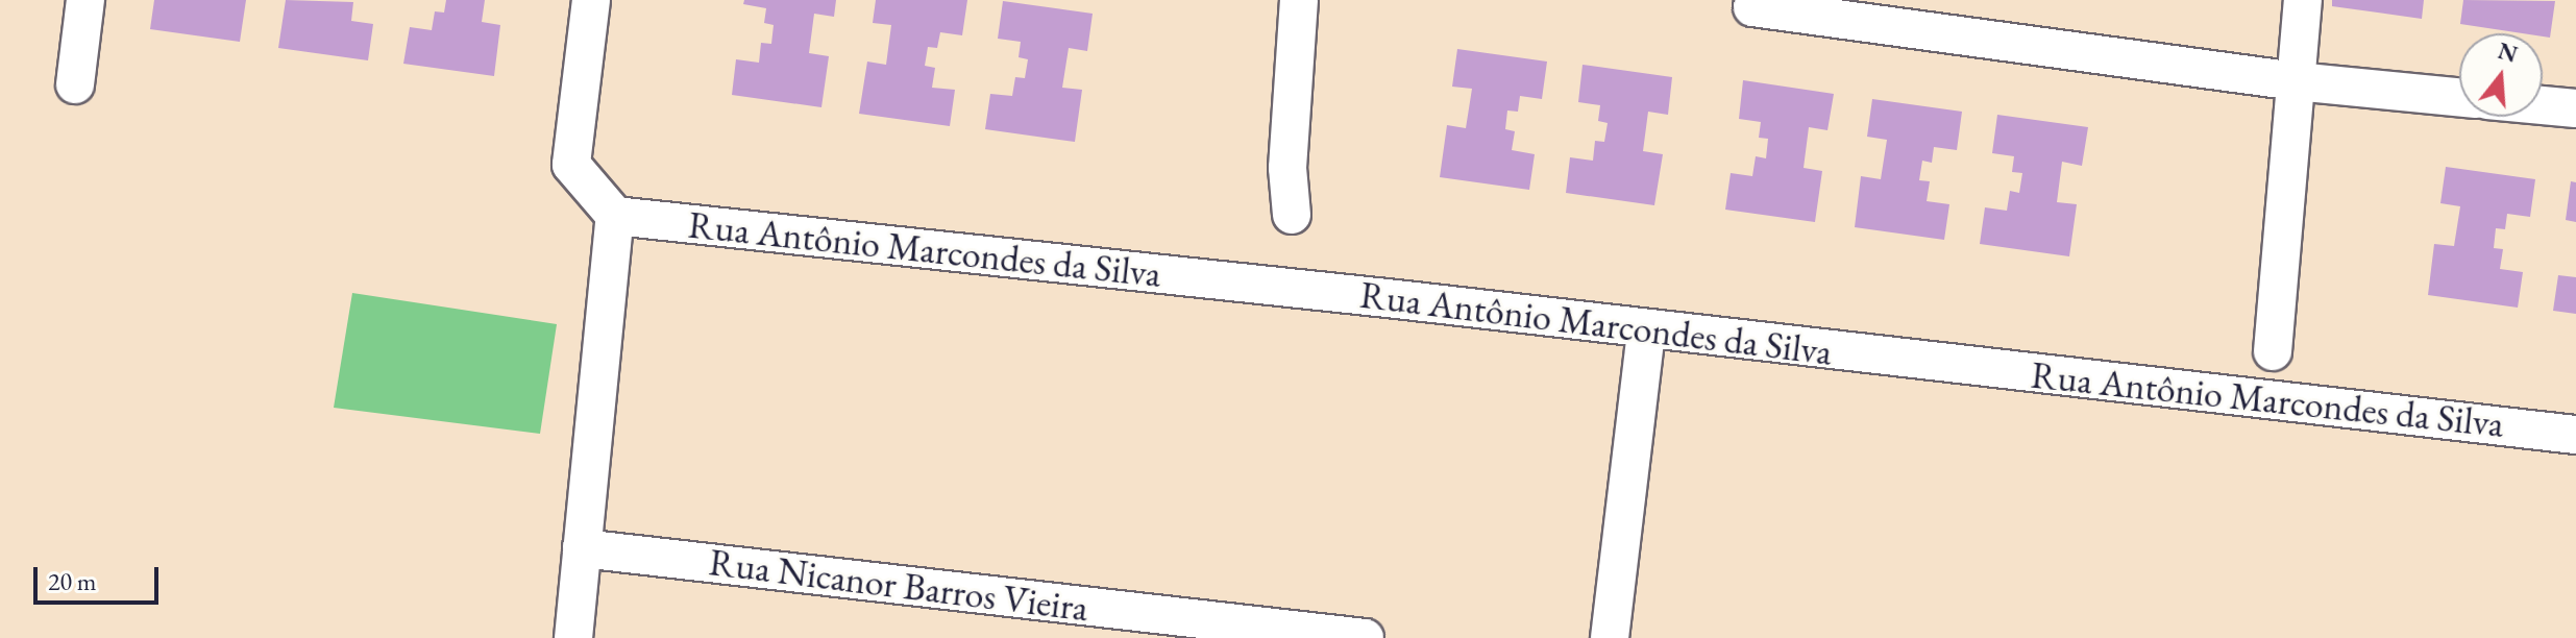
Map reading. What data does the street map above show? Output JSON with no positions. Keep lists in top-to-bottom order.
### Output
{
  "streets": {
    "street": ["Rua Antônio Marcondes da Silva", "Rua Nicanor Barros Vieira"]
  },
  "scale_bar": "20 m",
  "north": "top"
}
